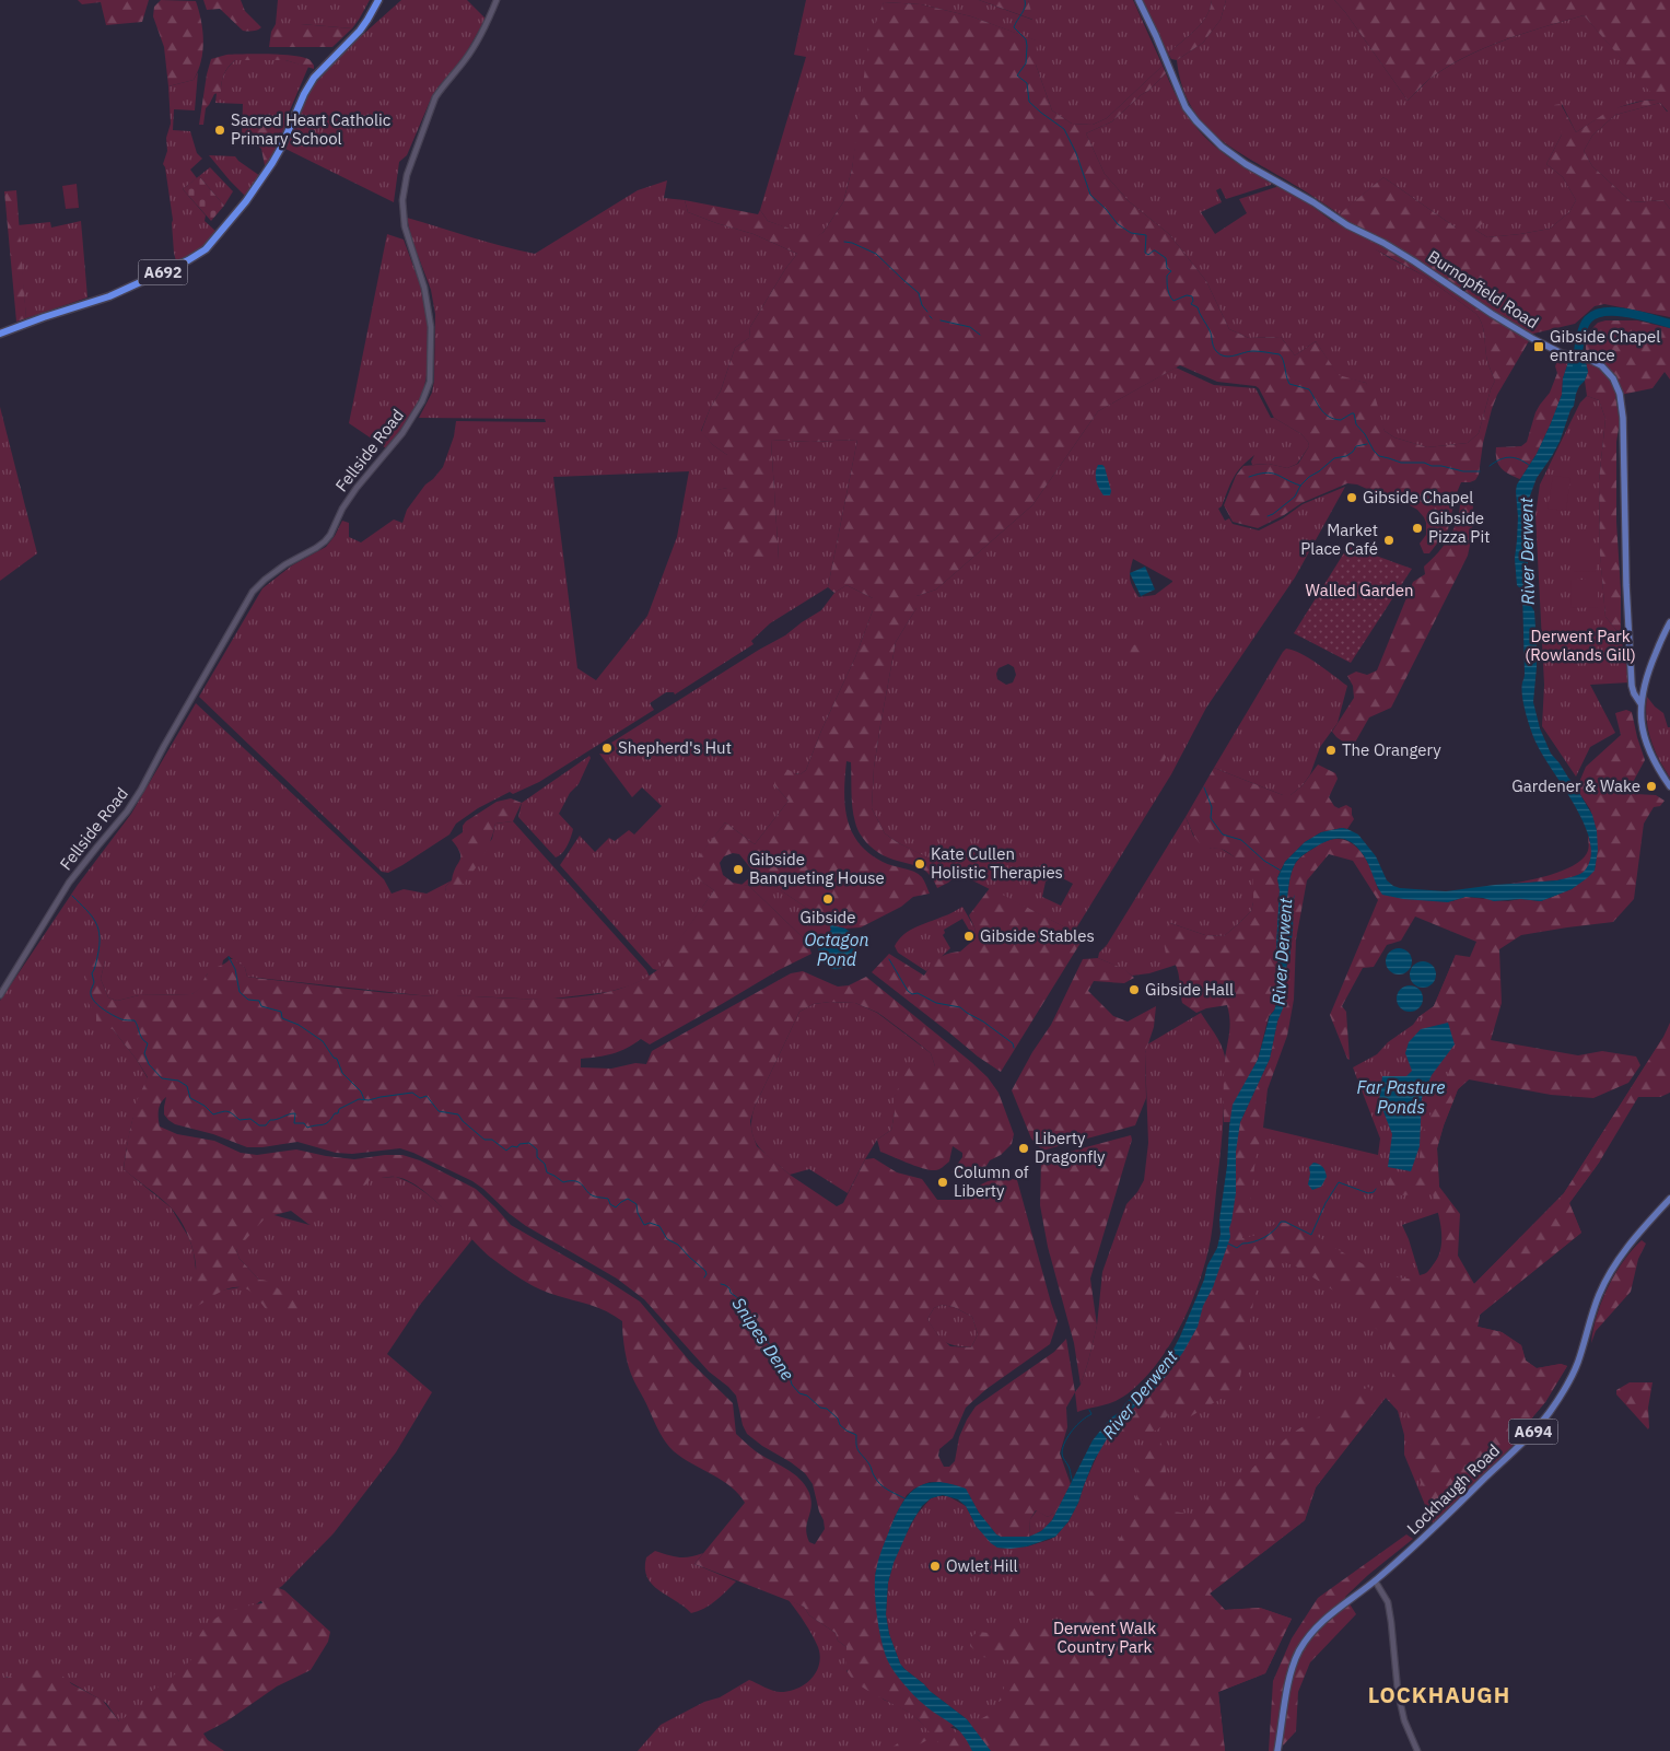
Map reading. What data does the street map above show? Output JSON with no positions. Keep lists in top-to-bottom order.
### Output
{
  "streets": {
    "highway": ["A692"],
    "main road": ["Burnopfield Road", "A694", "Lockhaugh Road"],
    "street": ["Fellside Road"]
  },
  "districts": ["LOCKHAUGH"],
  "water": [
    "River Derwent",
    "Octagon Pond",
    "Far Pasture Ponds",
    "Snipes Dene"
  ],
  "parks": ["Walled Garden", "Derwent Park (Rowlands Gill)", "Derwent Walk Country Park"],
  "places": {
    "other": [
      "Sacred Heart Catholic Primary School",
      "Gibside Chapel",
      "Gibside Pizza Pit",
      "Market Place Café",
      "Shepherd's Hut",
      "The Orangery",
      "Gardener & Wake",
      "Kate Cullen Holistic Therapies",
      "Gibside Banqueting House",
      "Gibside",
      "Gibside Stables",
      "Gibside Hall",
      "Liberty Dragonfly",
      "Column of Liberty",
      "Owlet Hill"
    ],
    "transit": ["Gibside Chapel entrance"]
  }
}
